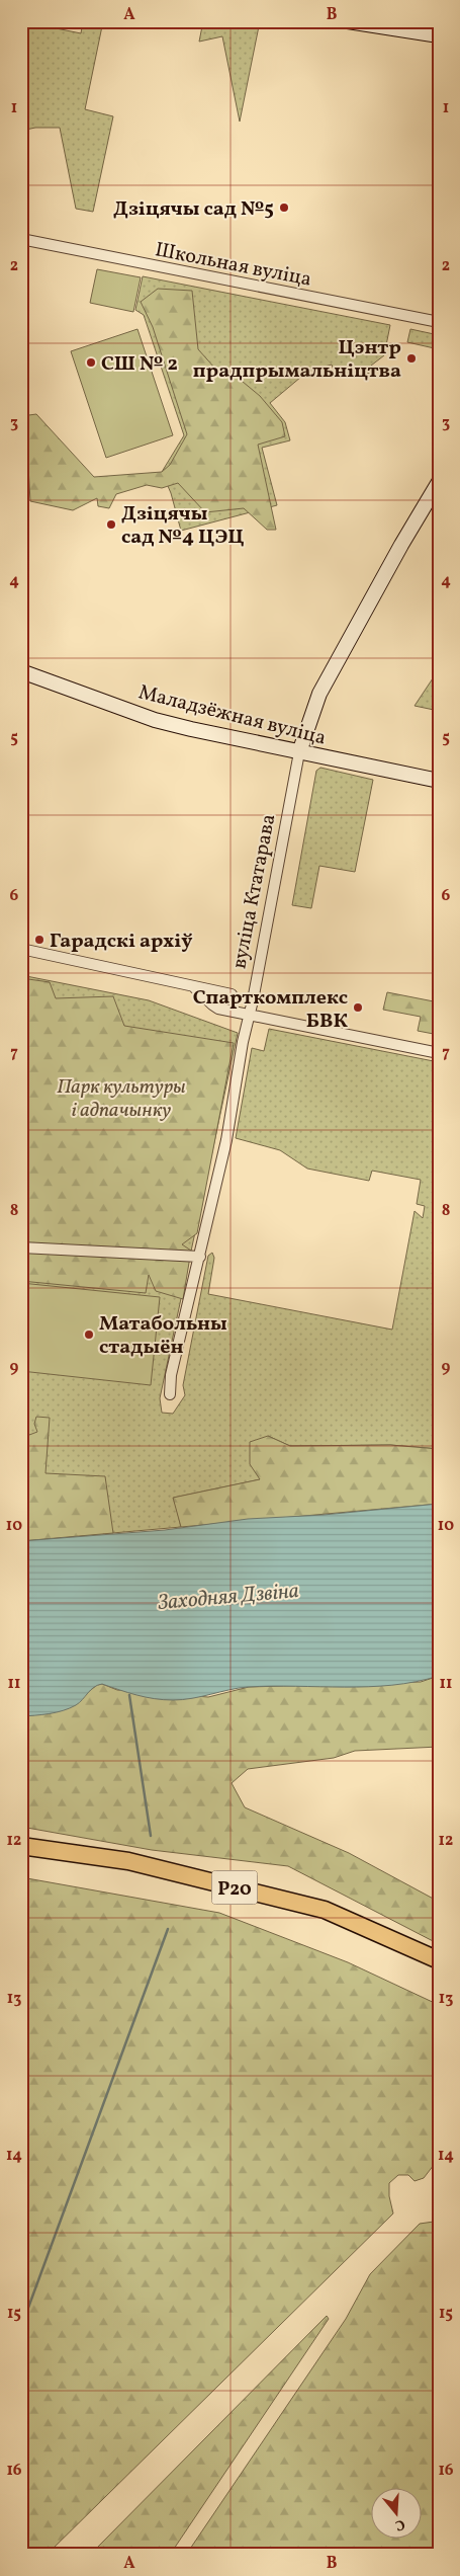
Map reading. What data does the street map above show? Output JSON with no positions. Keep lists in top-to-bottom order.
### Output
{
  "streets": {
    "main road": ["Маладзёжная вуліца", "вуліца Ктатарава", "Р20"],
    "street": ["Школьная вуліца"]
  },
  "crossings": [
    ["Маладзёжная вуліца", "вуліца Ктатарава"]
  ],
  "water": ["Заходняя Дзвіна"],
  "parks": ["Парк культуры і адпачынку"],
  "places": [
    "Дзіцячы сад №5",
    "Цэнтр прадпрымальніцтва",
    "СШ № 2",
    "Дзіцячы сад №4 ЦЭЦ",
    "Гарадскі архіў",
    "Спарткомплекс БВК",
    "Матабольны стадыён"
  ],
  "north": "bottom",
  "grid": {
    "columns": ["A", "B"],
    "rows": [
      "1",
      "2",
      "3",
      "4",
      "5",
      "6",
      "7",
      "8",
      "9",
      "10",
      "11",
      "12",
      "13",
      "14",
      "15",
      "16"
    ]
  }
}
